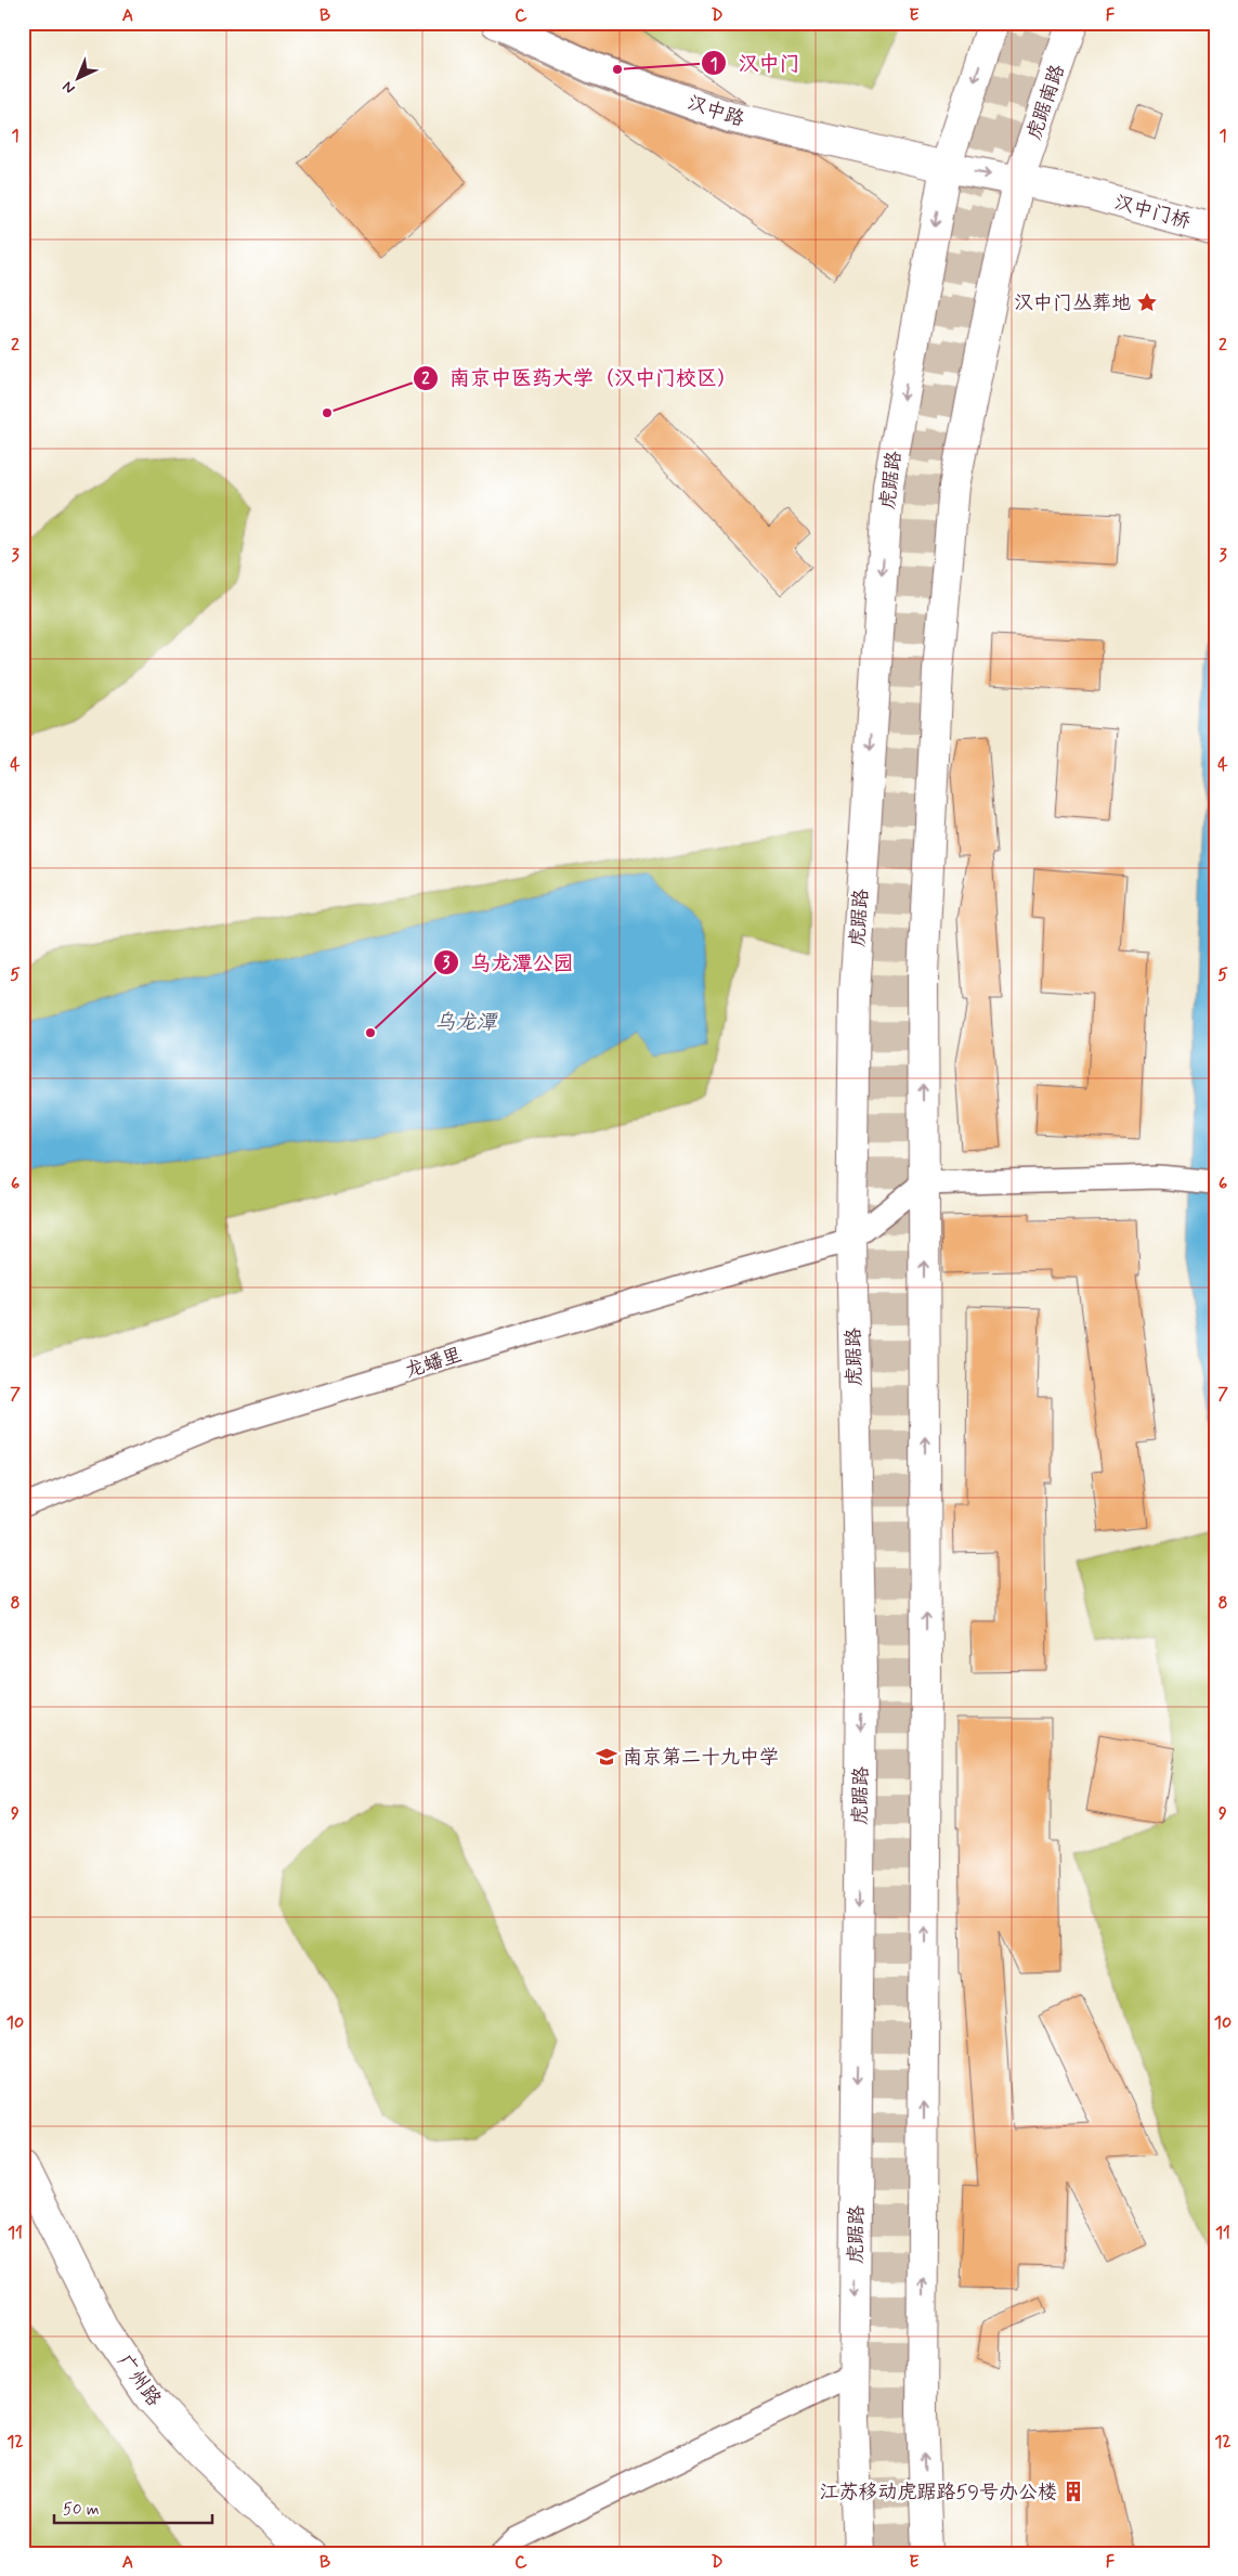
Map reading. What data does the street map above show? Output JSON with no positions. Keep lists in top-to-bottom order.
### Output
{
  "streets": {
    "main road": [
      "虎踞南路",
      "汉中路",
      "汉中门桥",
      "虎踞路",
      "广州路"
    ],
    "street": ["龙蟠里"]
  },
  "crossings": [
    ["虎踞南路", "汉中路"],
    ["虎踞南路", "汉中门桥"],
    ["汉中路", "汉中门桥"],
    ["汉中路", "虎踞路"],
    ["虎踞路", "龙蟠里"]
  ],
  "water": ["乌龙潭"],
  "places": {
    "other": ["汉中门", "南京中医药大学（汉中门校区）", "乌龙潭公园"],
    "place": ["汉中门丛葬地"],
    "school or university": ["南京第二十九中学"],
    "building": ["江苏移动虎踞路59号办公楼"]
  },
  "scale_bar": "50 m",
  "north": "bottom left",
  "grid": {
    "columns": [
      "A",
      "B",
      "C",
      "D",
      "E",
      "F"
    ],
    "rows": [
      "1",
      "2",
      "3",
      "4",
      "5",
      "6",
      "7",
      "8",
      "9",
      "10",
      "11",
      "12"
    ]
  }
}
